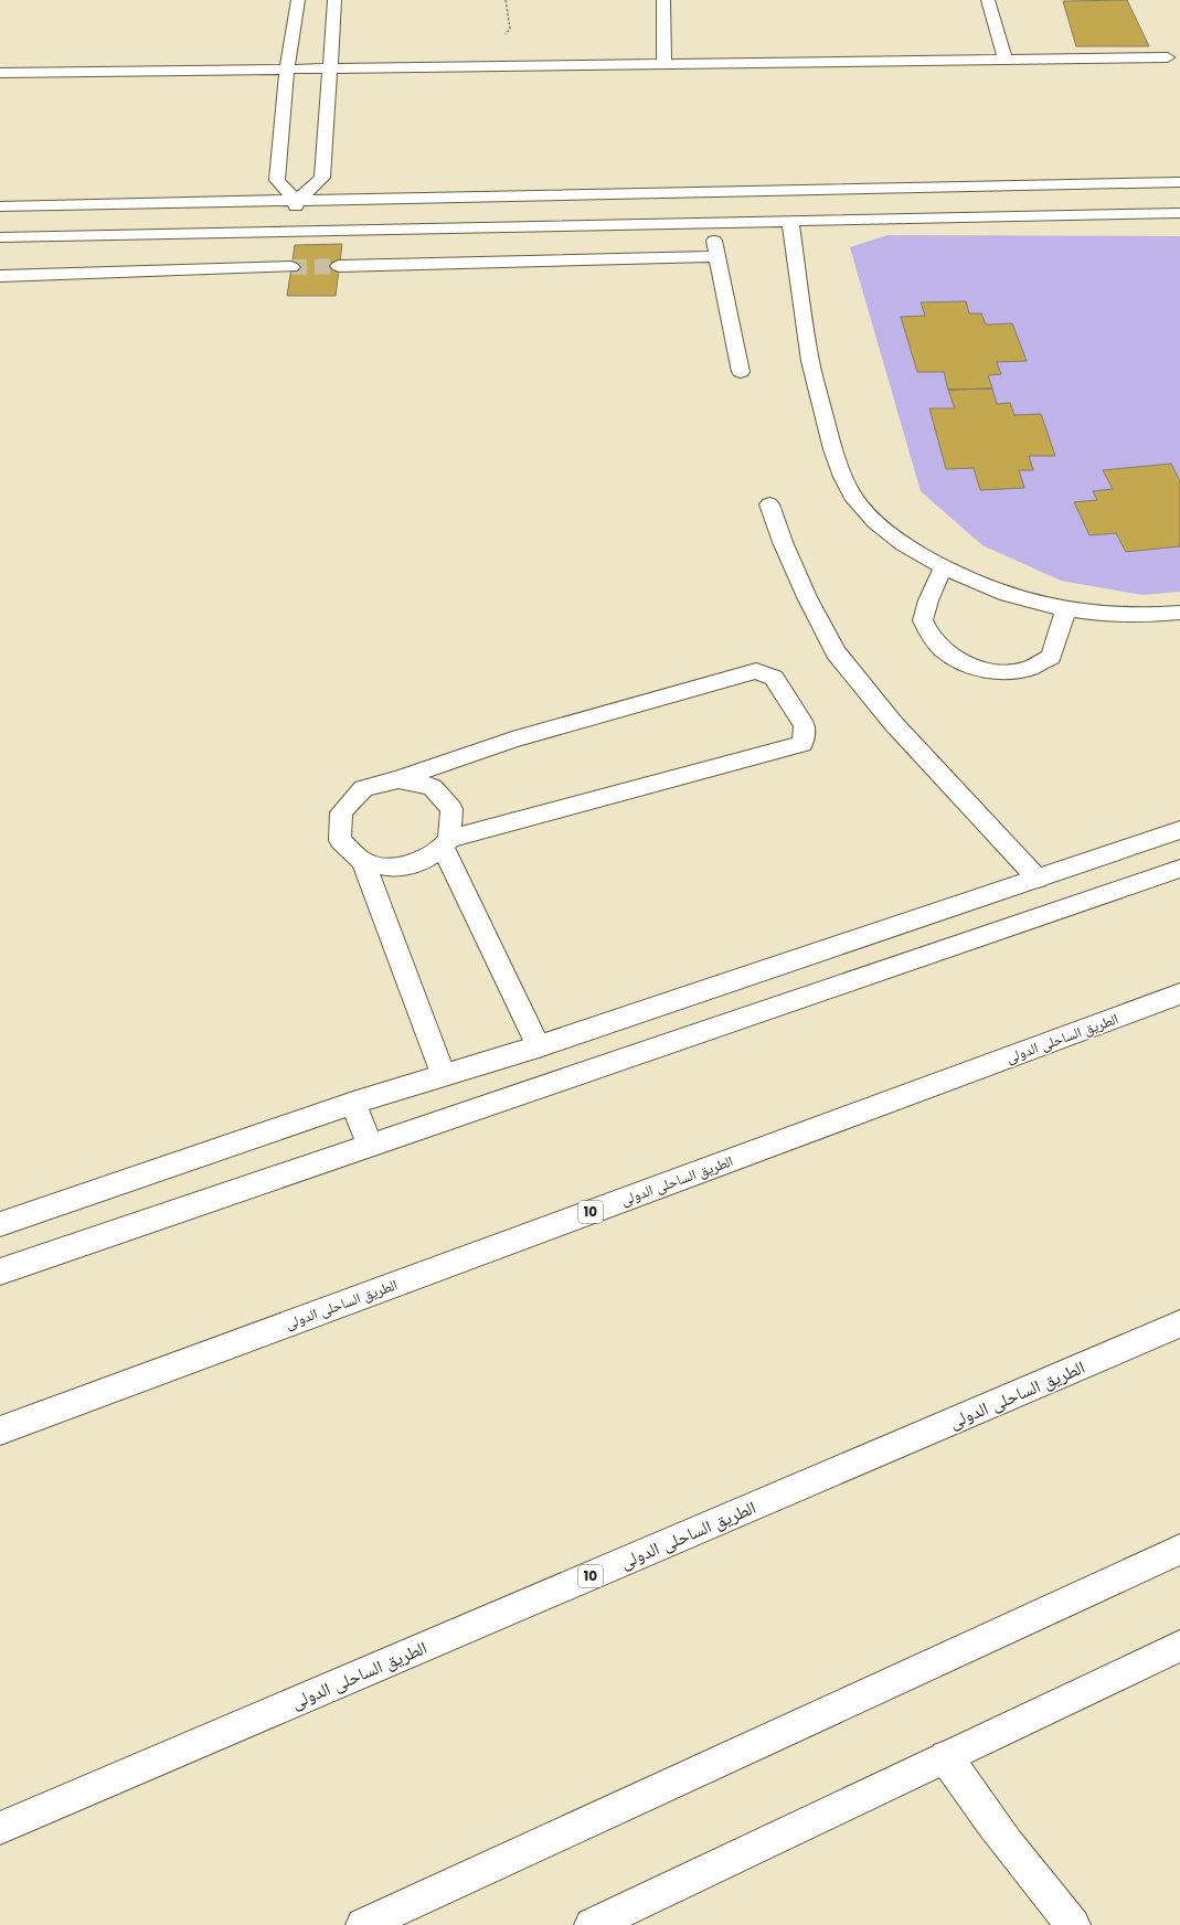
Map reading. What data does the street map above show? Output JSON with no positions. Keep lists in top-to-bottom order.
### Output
{
  "streets": {
    "main road": ["الطريق الساحلى الدولى", "10"]
  }
}
